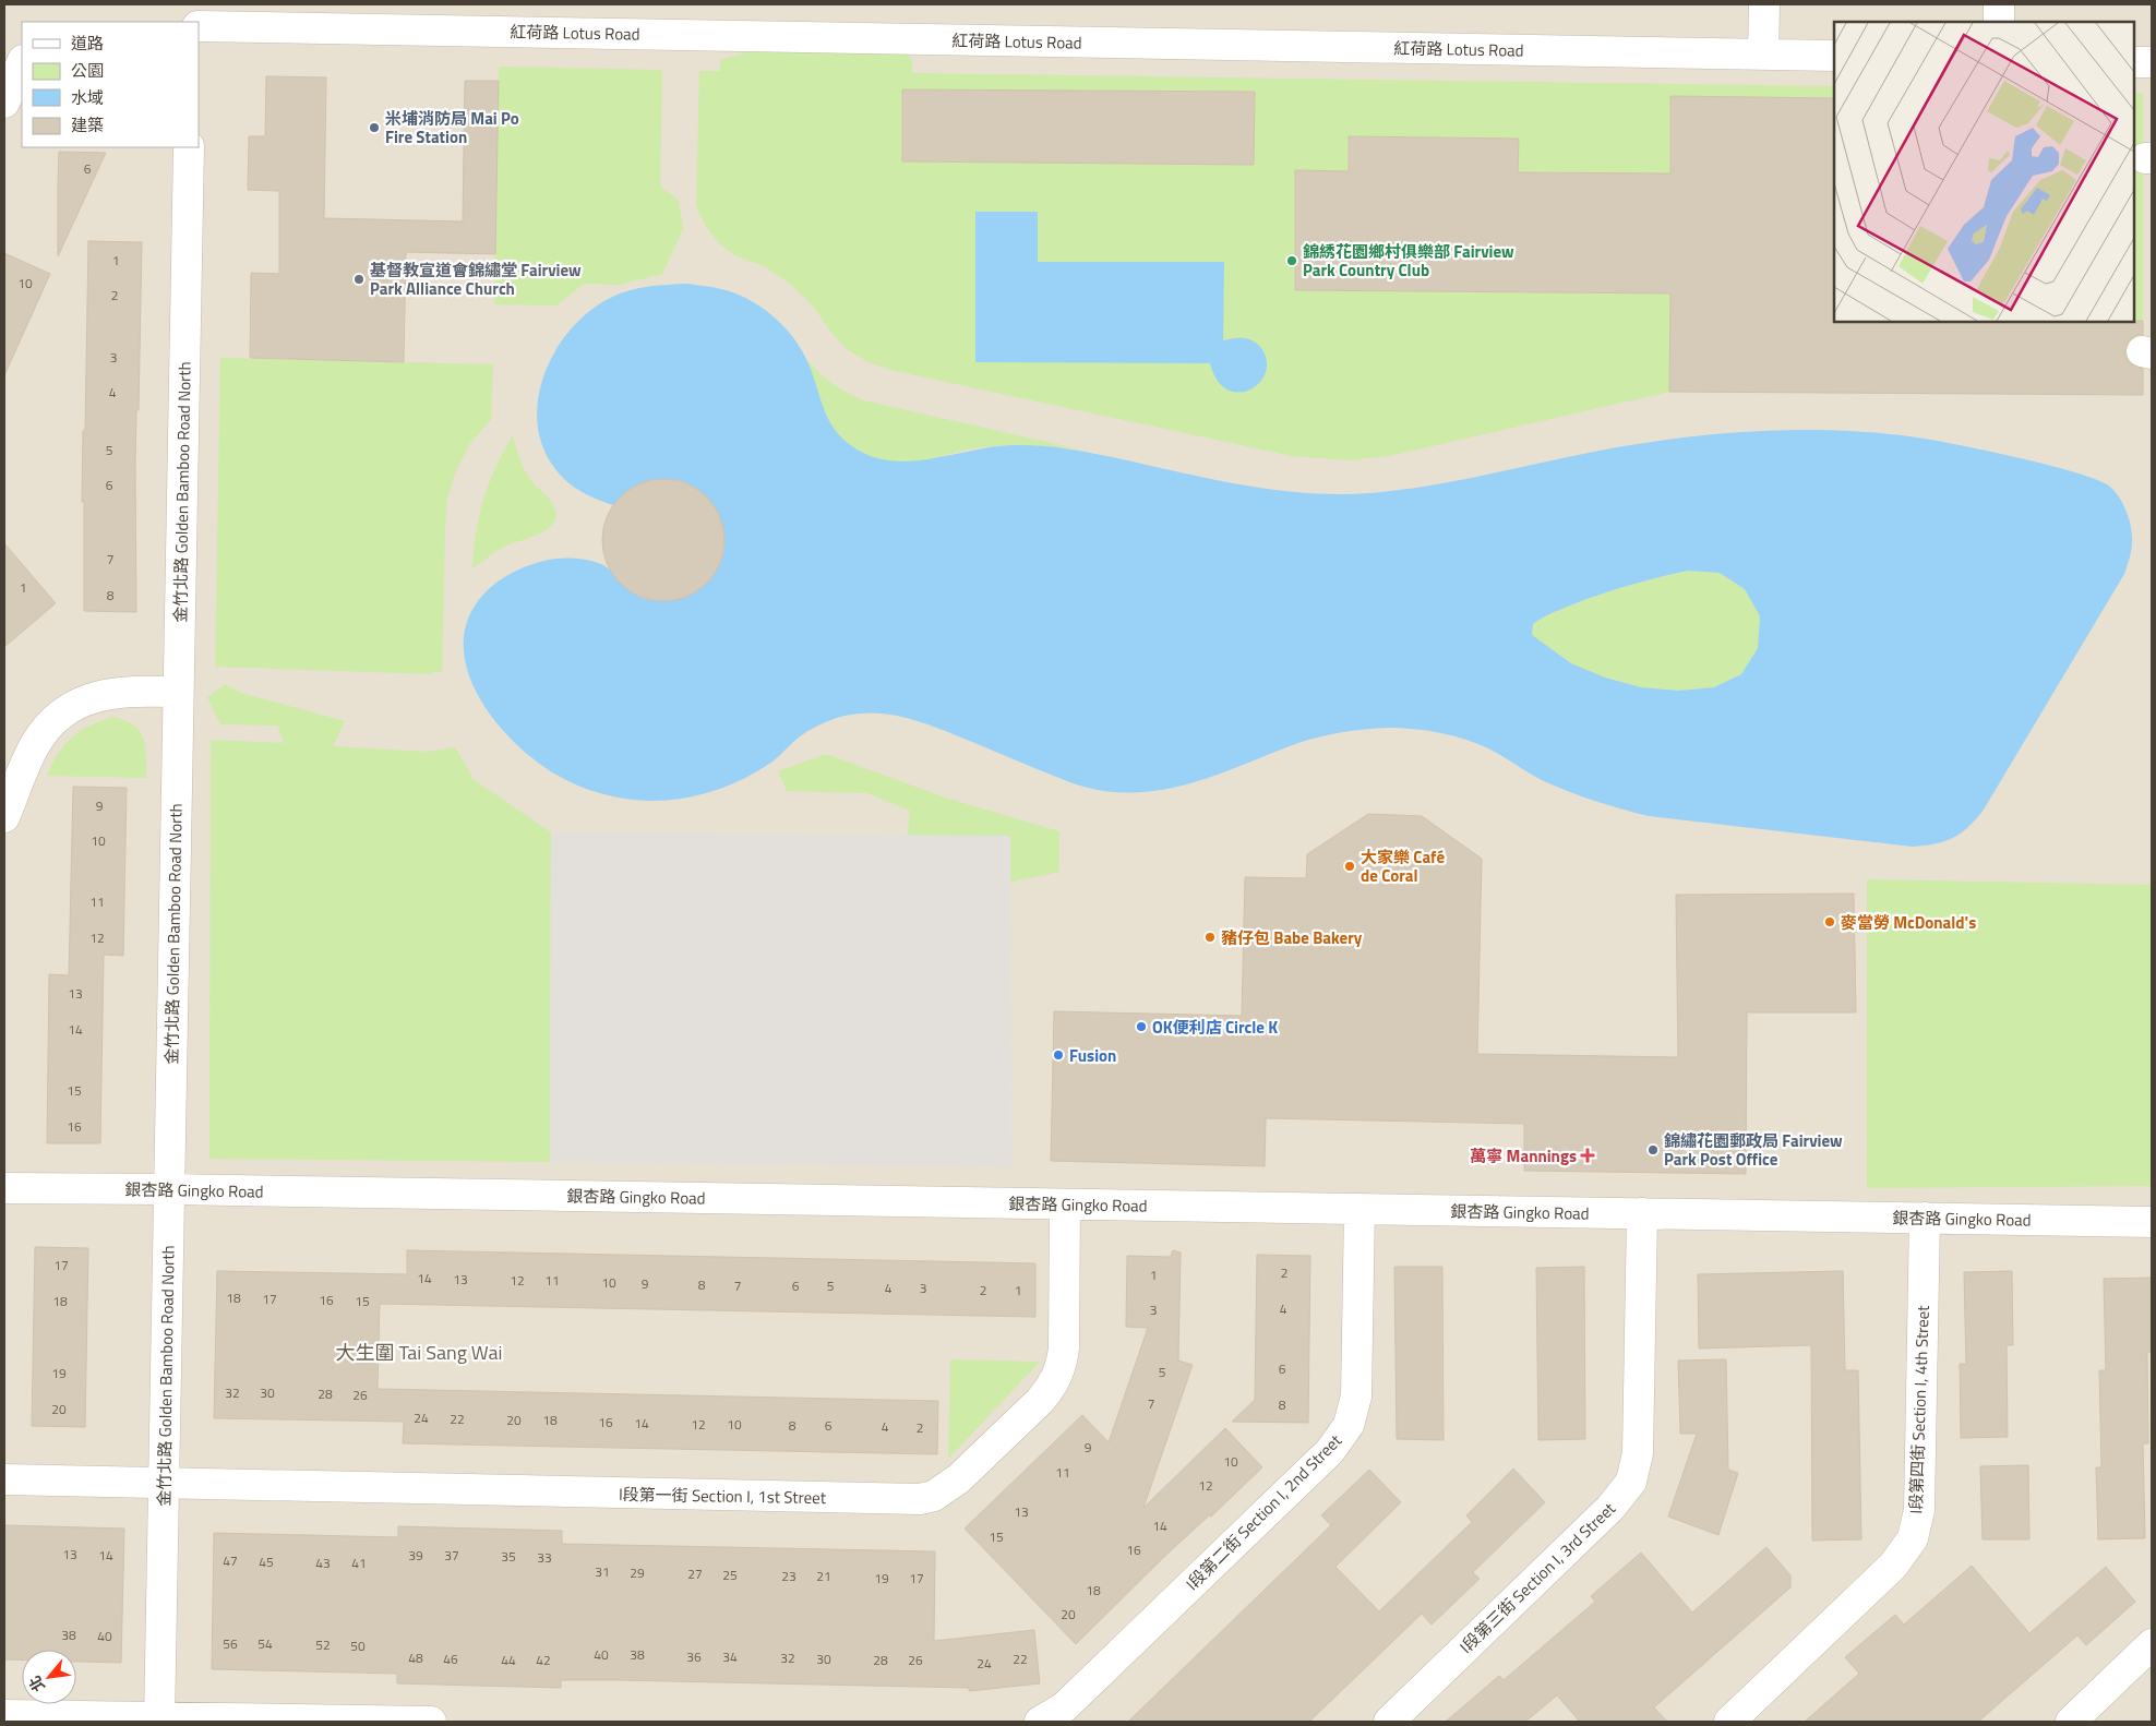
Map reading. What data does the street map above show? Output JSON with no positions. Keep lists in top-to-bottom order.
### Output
{
  "streets": {
    "street": [
      "紅荷路 Lotus Road",
      "金竹北路 Golden Bamboo Road North",
      "銀杏路 Gingko Road",
      "I段第四街 Section I, 4th Street",
      "I段第一街 Section I, 1st Street",
      "I段第二街 Section I, 2nd Street",
      "I段第三街 Section I, 3rd Street"
    ]
  },
  "crossings": [
    ["金竹北路 Golden Bamboo Road North", "銀杏路 Gingko Road"],
    ["金竹北路 Golden Bamboo Road North", "I段第一街 Section I, 1st Street"],
    ["銀杏路 Gingko Road", "I段第四街 Section I, 4th Street"],
    ["銀杏路 Gingko Road", "I段第一街 Section I, 1st Street"],
    ["銀杏路 Gingko Road", "I段第二街 Section I, 2nd Street"],
    ["銀杏路 Gingko Road", "I段第三街 Section I, 3rd Street"]
  ],
  "districts": ["大生圍 Tai Sang Wai"],
  "places": {
    "other": [
      "米埔消防局 Mai Po Fire Station",
      "錦綉花園鄉村俱樂部 Fairview Park Country Club",
      "基督教宣道會錦繡堂 Fairview Park Alliance Church",
      "大家樂 Café de Coral",
      "麥當勞 McDonald's",
      "豬仔包 Babe Bakery",
      "OK便利店 Circle K",
      "Fusion",
      "錦繡花園郵政局 Fairview Park Post Office"
    ],
    "health": ["萬寧 Mannings"]
  },
  "house_numbers": [
    "6",
    "1",
    "10",
    "2",
    "3",
    "4",
    "5",
    "6",
    "7",
    "1",
    "8",
    "9",
    "10",
    "11",
    "12",
    "13",
    "14",
    "15",
    "16",
    "17",
    "2",
    "1",
    "14",
    "13",
    "12",
    "11",
    "10",
    "9",
    "8",
    "7",
    "6",
    "5",
    "4",
    "3",
    "2",
    "1",
    "18",
    "17",
    "16",
    "18",
    "15",
    "4",
    "3",
    "6",
    "5",
    "19",
    "32",
    "30",
    "28",
    "26",
    "7",
    "8",
    "20",
    "24",
    "22",
    "20",
    "18",
    "16",
    "14",
    "12",
    "10",
    "8",
    "6",
    "4",
    "2",
    "9",
    "10",
    "11",
    "12",
    "13",
    "14",
    "15",
    "16",
    "13",
    "14",
    "39",
    "37",
    "35",
    "33",
    "47",
    "45",
    "43",
    "41",
    "31",
    "29",
    "27",
    "25",
    "23",
    "21",
    "19",
    "17",
    "18",
    "20",
    "38",
    "40",
    "56",
    "54",
    "52",
    "50",
    "40",
    "38",
    "36",
    "34",
    "48",
    "32",
    "46",
    "30",
    "22",
    "44",
    "42",
    "28",
    "26",
    "24"
  ],
  "legend": [
    "道路",
    "公園",
    "水域",
    "建築"
  ],
  "north": "bottom left"
}
